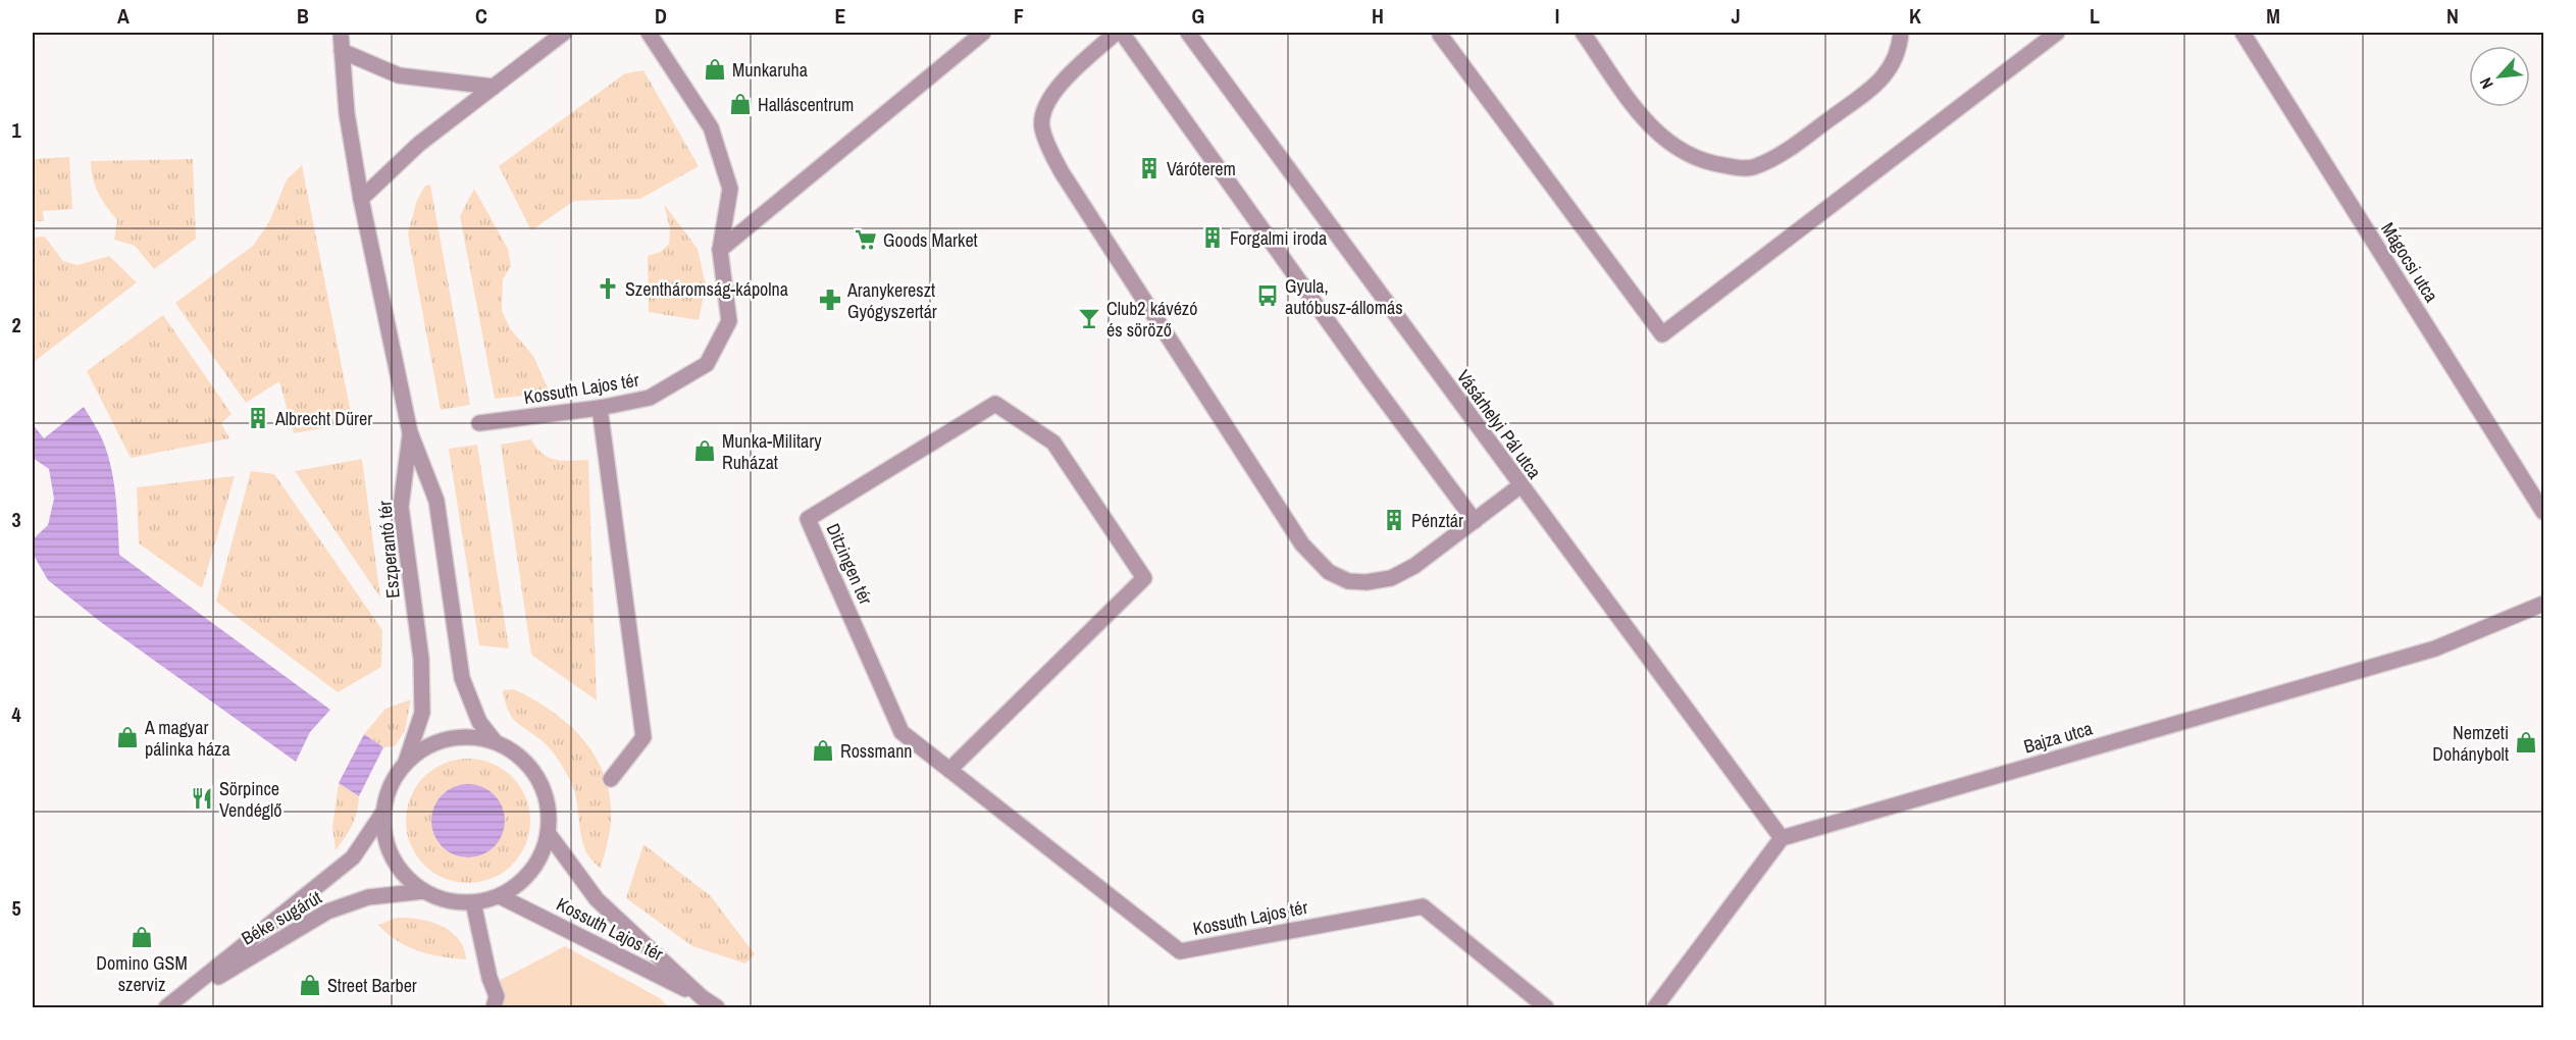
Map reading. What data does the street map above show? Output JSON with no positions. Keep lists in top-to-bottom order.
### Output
{
  "streets": {
    "street": [
      "Mágocsi utca",
      "Kossuth Lajos tér",
      "Vásárhelyi Pál utca",
      "Eszperantó tér",
      "Ditzingen tér",
      "Bajza utca",
      "Béke sugárút"
    ]
  },
  "crossings": [
    ["Kossuth Lajos tér", "Eszperantó tér"],
    ["Kossuth Lajos tér", "Ditzingen tér"],
    ["Kossuth Lajos tér", "Béke sugárút"],
    ["Vásárhelyi Pál utca", "Bajza utca"],
    ["Eszperantó tér", "Béke sugárút"]
  ],
  "places": {
    "shop": [
      "Munkaruha",
      "Halláscentrum",
      "Munka-Military Ruházat",
      "A magyar pálinka háza",
      "Nemzeti Dohánybolt",
      "Rossmann",
      "Domino GSM szerviz",
      "Street Barber"
    ],
    "building": [
      "Váróterem",
      "Forgalmi iroda",
      "Albrecht Dürer",
      "Pénztár"
    ],
    "supermarket": ["Goods Market"],
    "church": ["Szentháromság-kápolna"],
    "bus stop": ["Gyula, autóbusz-állomás"],
    "pharmacy": ["Aranykereszt Gyógyszertár"],
    "bar": ["Club2 kávézó és söröző"],
    "restaurant": ["Sörpince Vendéglő"]
  },
  "north": "bottom left",
  "grid": {
    "columns": [
      "A",
      "B",
      "C",
      "D",
      "E",
      "F",
      "G",
      "H",
      "I",
      "J",
      "K",
      "L",
      "M",
      "N"
    ],
    "rows": [
      "1",
      "2",
      "3",
      "4",
      "5"
    ]
  }
}
